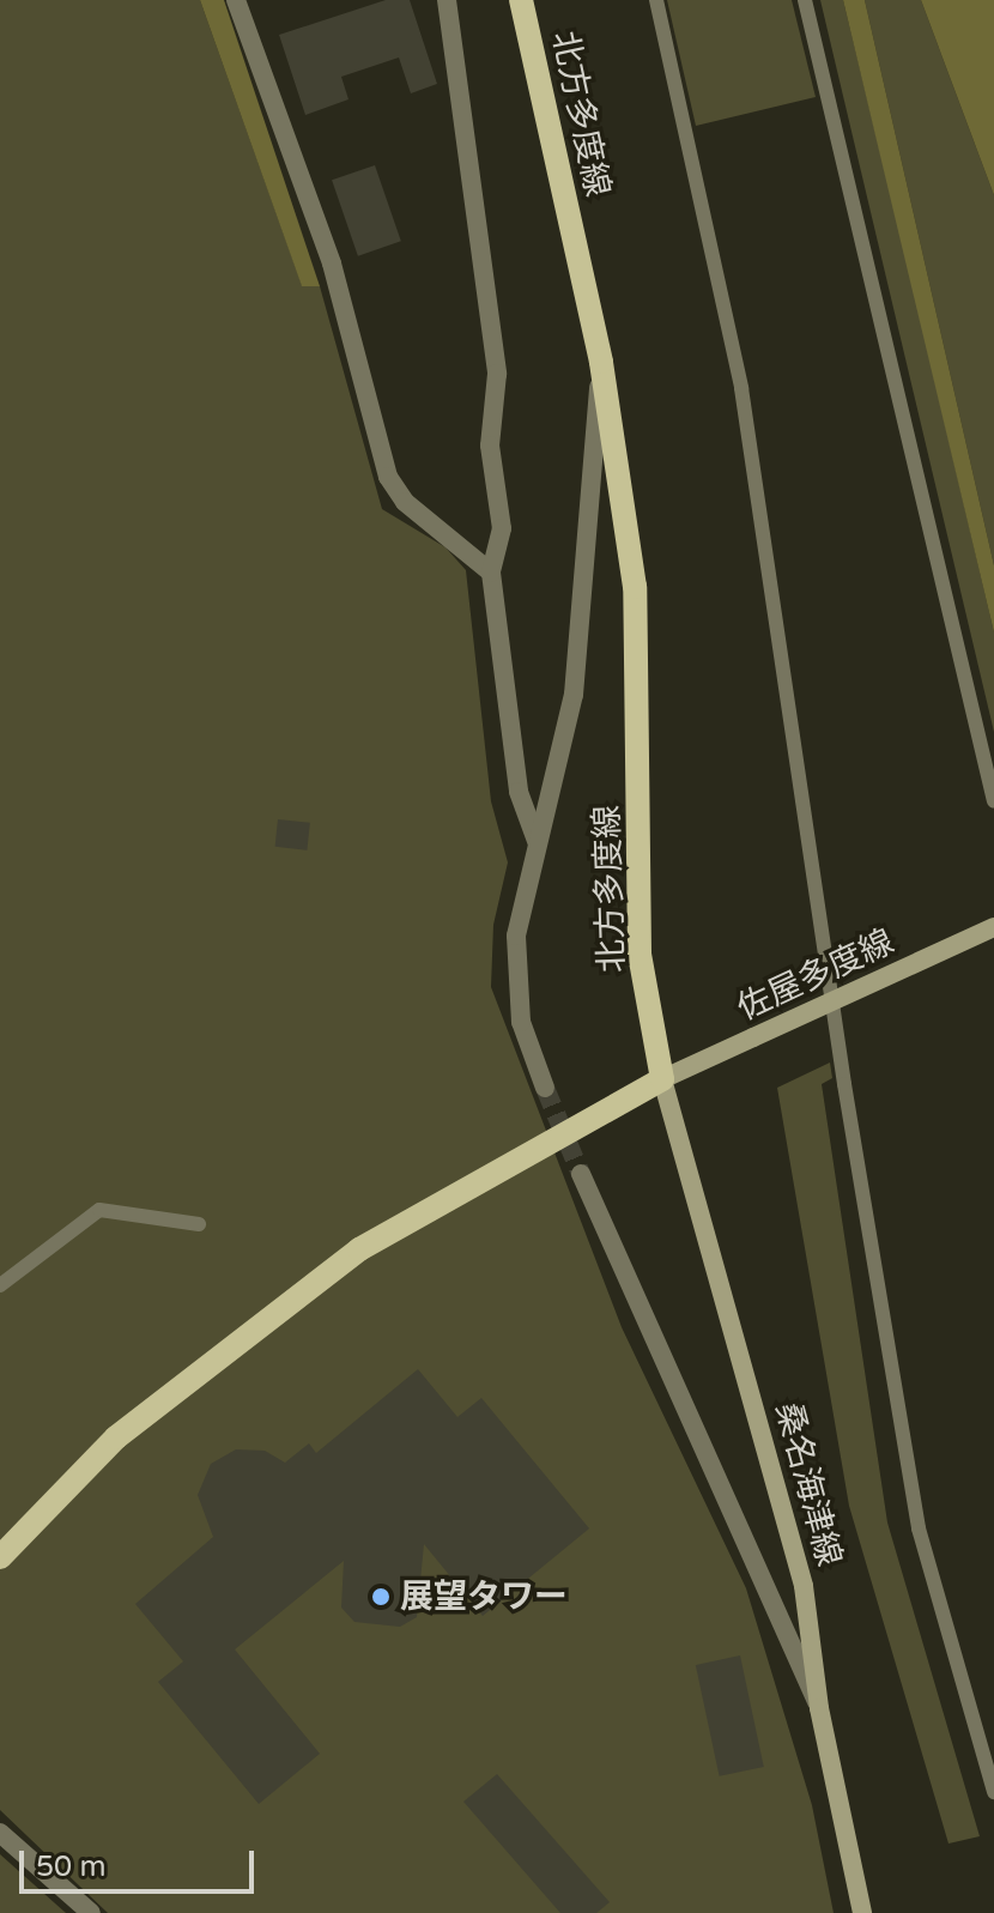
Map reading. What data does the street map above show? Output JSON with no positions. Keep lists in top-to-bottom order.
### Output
{
  "streets": {
    "main road": ["北方多度線", "佐屋多度線", "桑名海津線"]
  },
  "crossings": [
    ["北方多度線", "佐屋多度線"],
    ["北方多度線", "桑名海津線"],
    ["佐屋多度線", "桑名海津線"]
  ],
  "places": ["展望タワー"],
  "scale_bar": "50 m"
}
